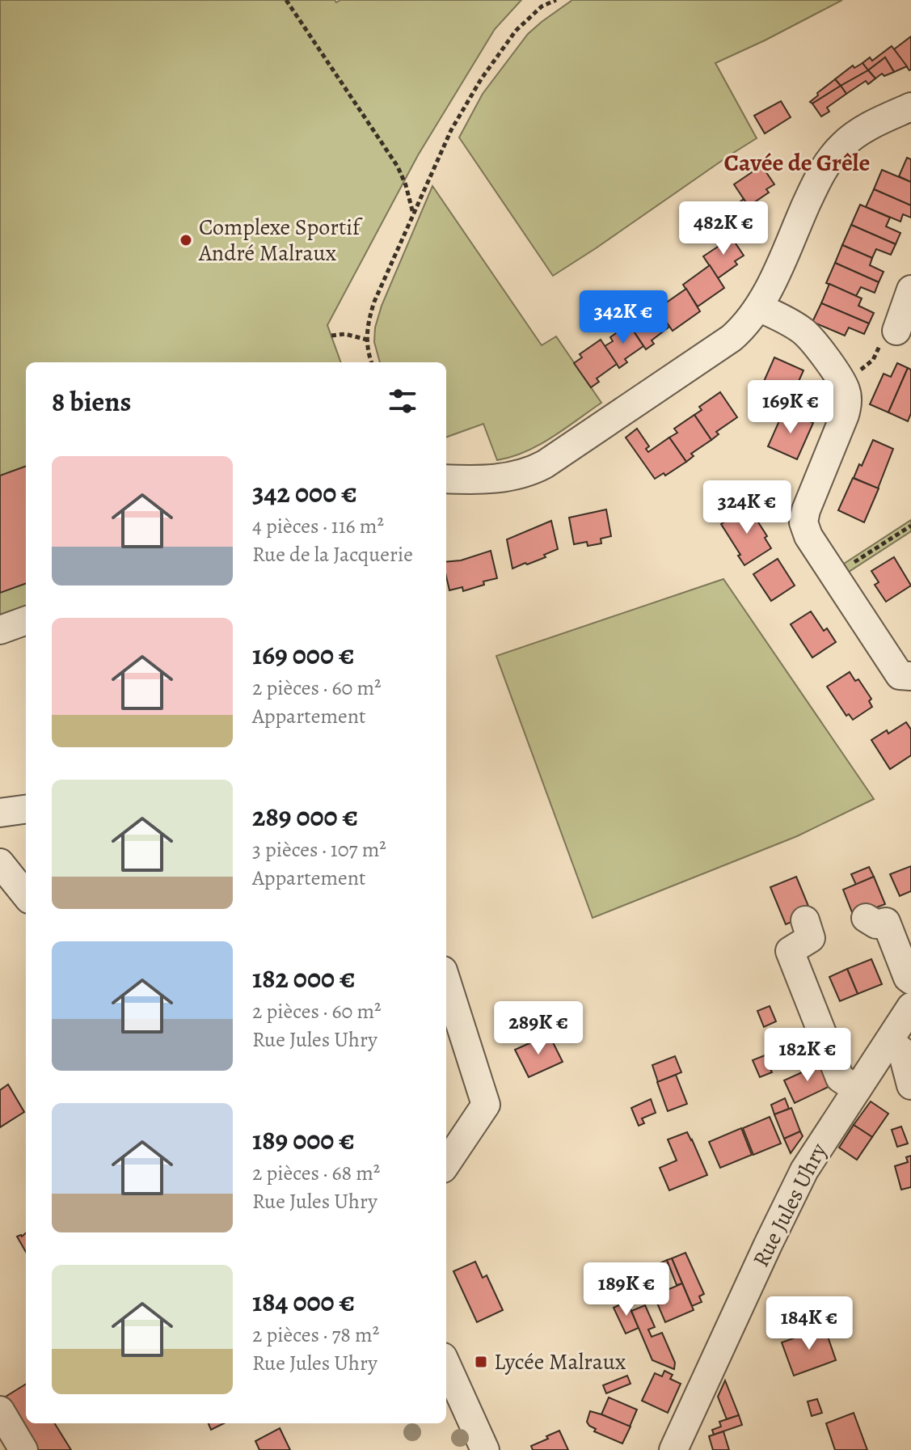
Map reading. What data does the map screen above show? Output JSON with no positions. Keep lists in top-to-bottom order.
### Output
{
  "streets": {
    "street": ["Rue Jules Uhry"]
  },
  "districts": ["Cavée de Grêle"],
  "places": {
    "other": ["Complexe Sportif André Malraux"],
    "transit": ["Lycée Malraux"]
  },
  "page": {
    "price": [
      "482K €",
      "342K €",
      "169K €",
      "324K €",
      "289K €",
      "182K €",
      "189K €",
      "184K €"
    ],
    "heading": "8 biens",
    "list": [
      {
        "name": "342 000 €",
        "note": "4 pièces · 116 m² · Rue de la Jacquerie"
      },
      {
        "name": "169 000 €",
        "note": "2 pièces · 60 m² · Appartement"
      },
      {
        "name": "289 000 €",
        "note": "3 pièces · 107 m² · Appartement"
      },
      {
        "name": "182 000 €",
        "note": "2 pièces · 60 m² · Rue Jules Uhry"
      },
      {
        "name": "189 000 €",
        "note": "2 pièces · 68 m² · Rue Jules Uhry"
      },
      {
        "name": "184 000 €",
        "note": "2 pièces · 78 m² · Rue Jules Uhry"
      }
    ]
  }
}
